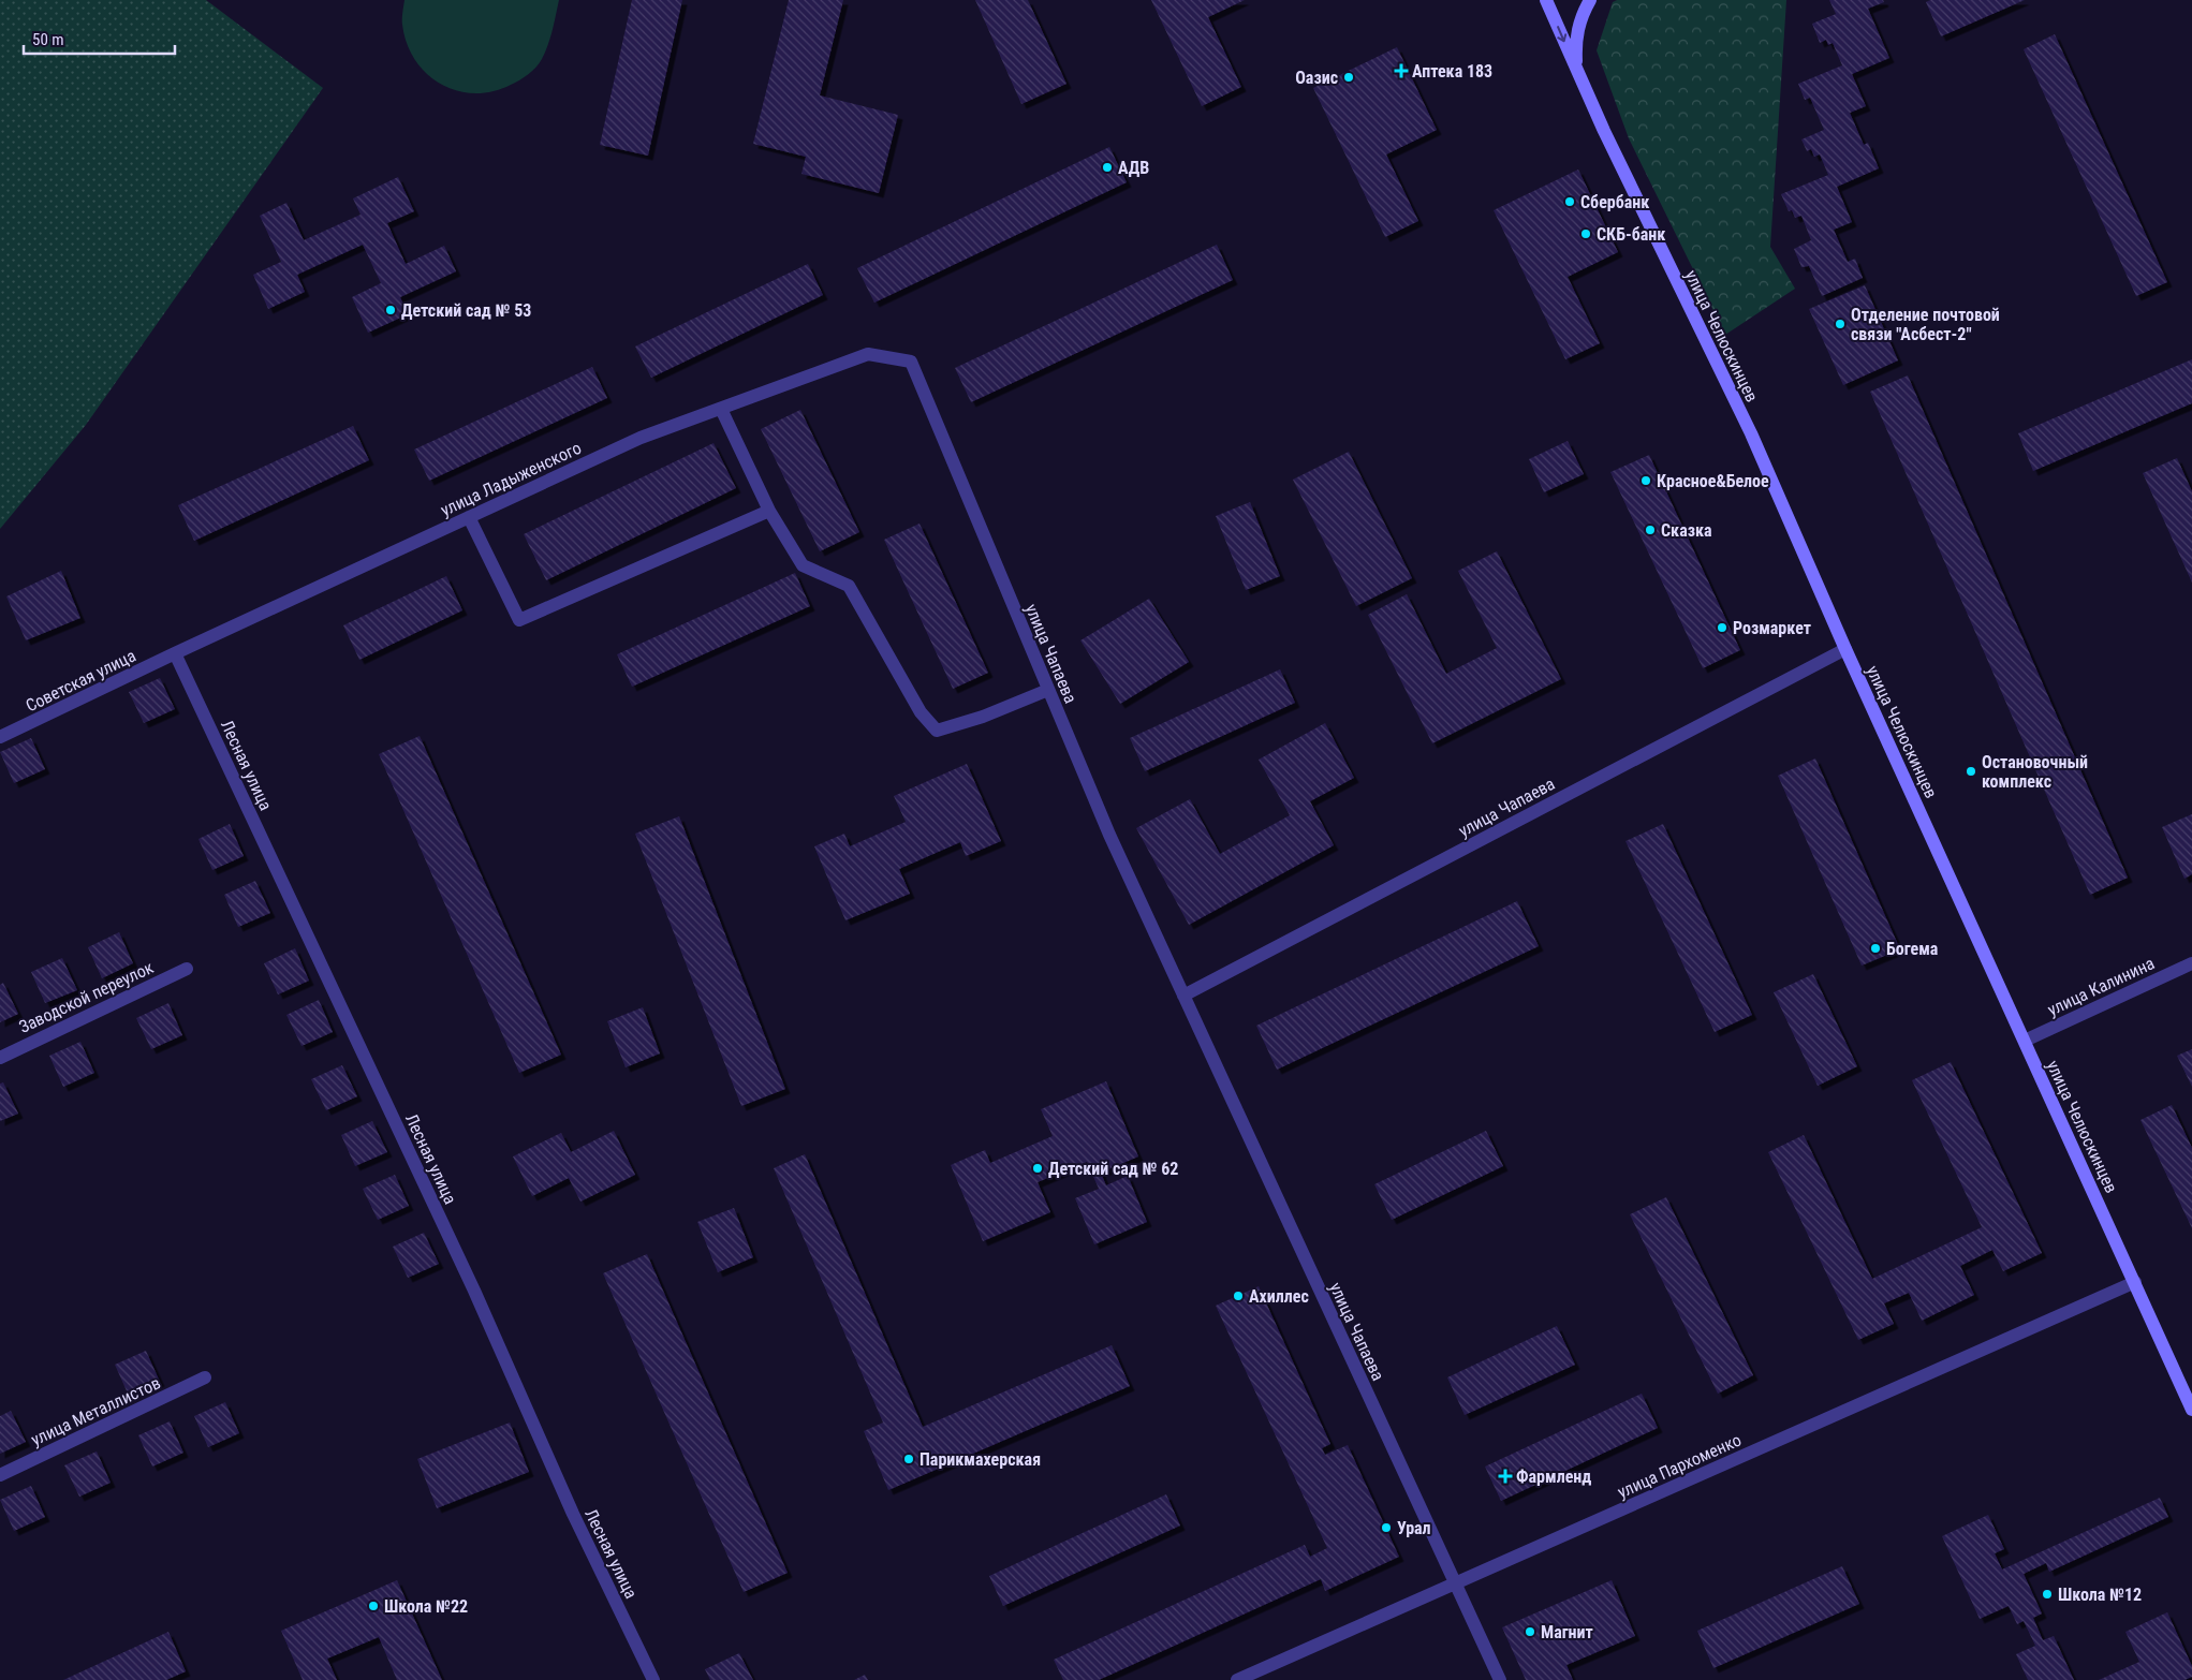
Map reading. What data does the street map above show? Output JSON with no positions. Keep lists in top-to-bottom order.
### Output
{
  "streets": {
    "street": [
      "улица Челюскинцев",
      "улица Ладыженского",
      "улица Чапаева",
      "Советская улица",
      "Лесная улица",
      "улица Калинина",
      "Заводской переулок",
      "улица Металлистов",
      "улица Пархоменко"
    ]
  },
  "crossings": [
    ["улица Челюскинцев", "улица Чапаева"],
    ["улица Челюскинцев", "улица Калинина"],
    ["улица Челюскинцев", "улица Пархоменко"],
    ["улица Ладыженского", "улица Чапаева"],
    ["улица Ладыженского", "Советская улица"],
    ["улица Ладыженского", "Лесная улица"],
    ["улица Чапаева", "улица Пархоменко"],
    ["Советская улица", "Лесная улица"]
  ],
  "places": {
    "health": ["Аптека 183", "Фармленд"],
    "other": [
      "Оазис",
      "АДВ",
      "Сбербанк",
      "СКБ-банк",
      "Детский сад № 53",
      "Отделение почтовой связи \"Асбест-2\"",
      "Красное&Белое",
      "Сказка",
      "Розмаркет",
      "Остановочный комплекс",
      "Богема",
      "Детский сад № 62",
      "Ахиллес",
      "Парикмахерская",
      "Урал",
      "Школа №12",
      "Школа №22",
      "Магнит"
    ]
  },
  "scale_bar": "50 m"
}
